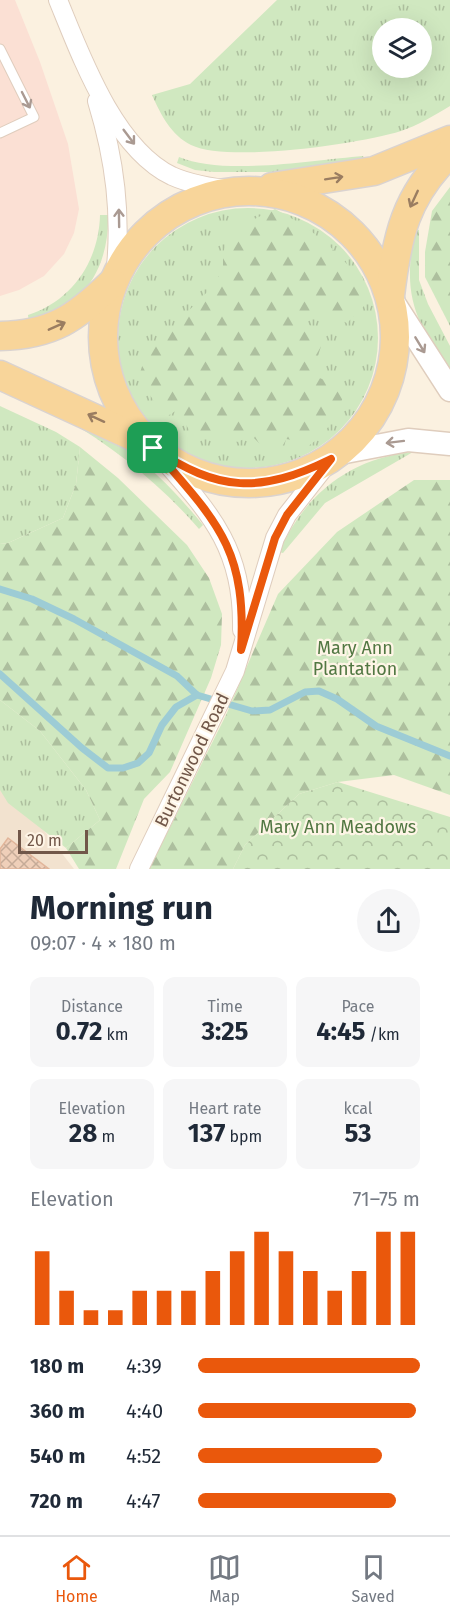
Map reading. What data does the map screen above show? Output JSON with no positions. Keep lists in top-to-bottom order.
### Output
{
  "streets": {
    "street": ["Burtonwood Road"]
  },
  "parks": ["Mary Ann Plantation", "Mary Ann Meadows"],
  "scale_bar": "20 m",
  "page": {
    "scale": "20 m",
    "heading": ["Morning run", "09:07 · 4 × 180 m"],
    "stats": [
      ["Distance", "0.72 km"],
      ["Time", "3:25"],
      ["Pace", "4:45 /km"],
      ["Elevation", "28 m"],
      ["Heart rate", "137 bpm"],
      ["kcal", "53"]
    ],
    "chart": ["Elevation", "71–75 m"],
    "list": [
      {
        "name": "180 m",
        "note": "4:39"
      },
      {
        "name": "360 m",
        "note": "4:40"
      },
      {
        "name": "540 m",
        "note": "4:52"
      },
      {
        "name": "720 m",
        "note": "4:47"
      }
    ],
    "tabs": ["Home", "Map", "Saved"]
  }
}
